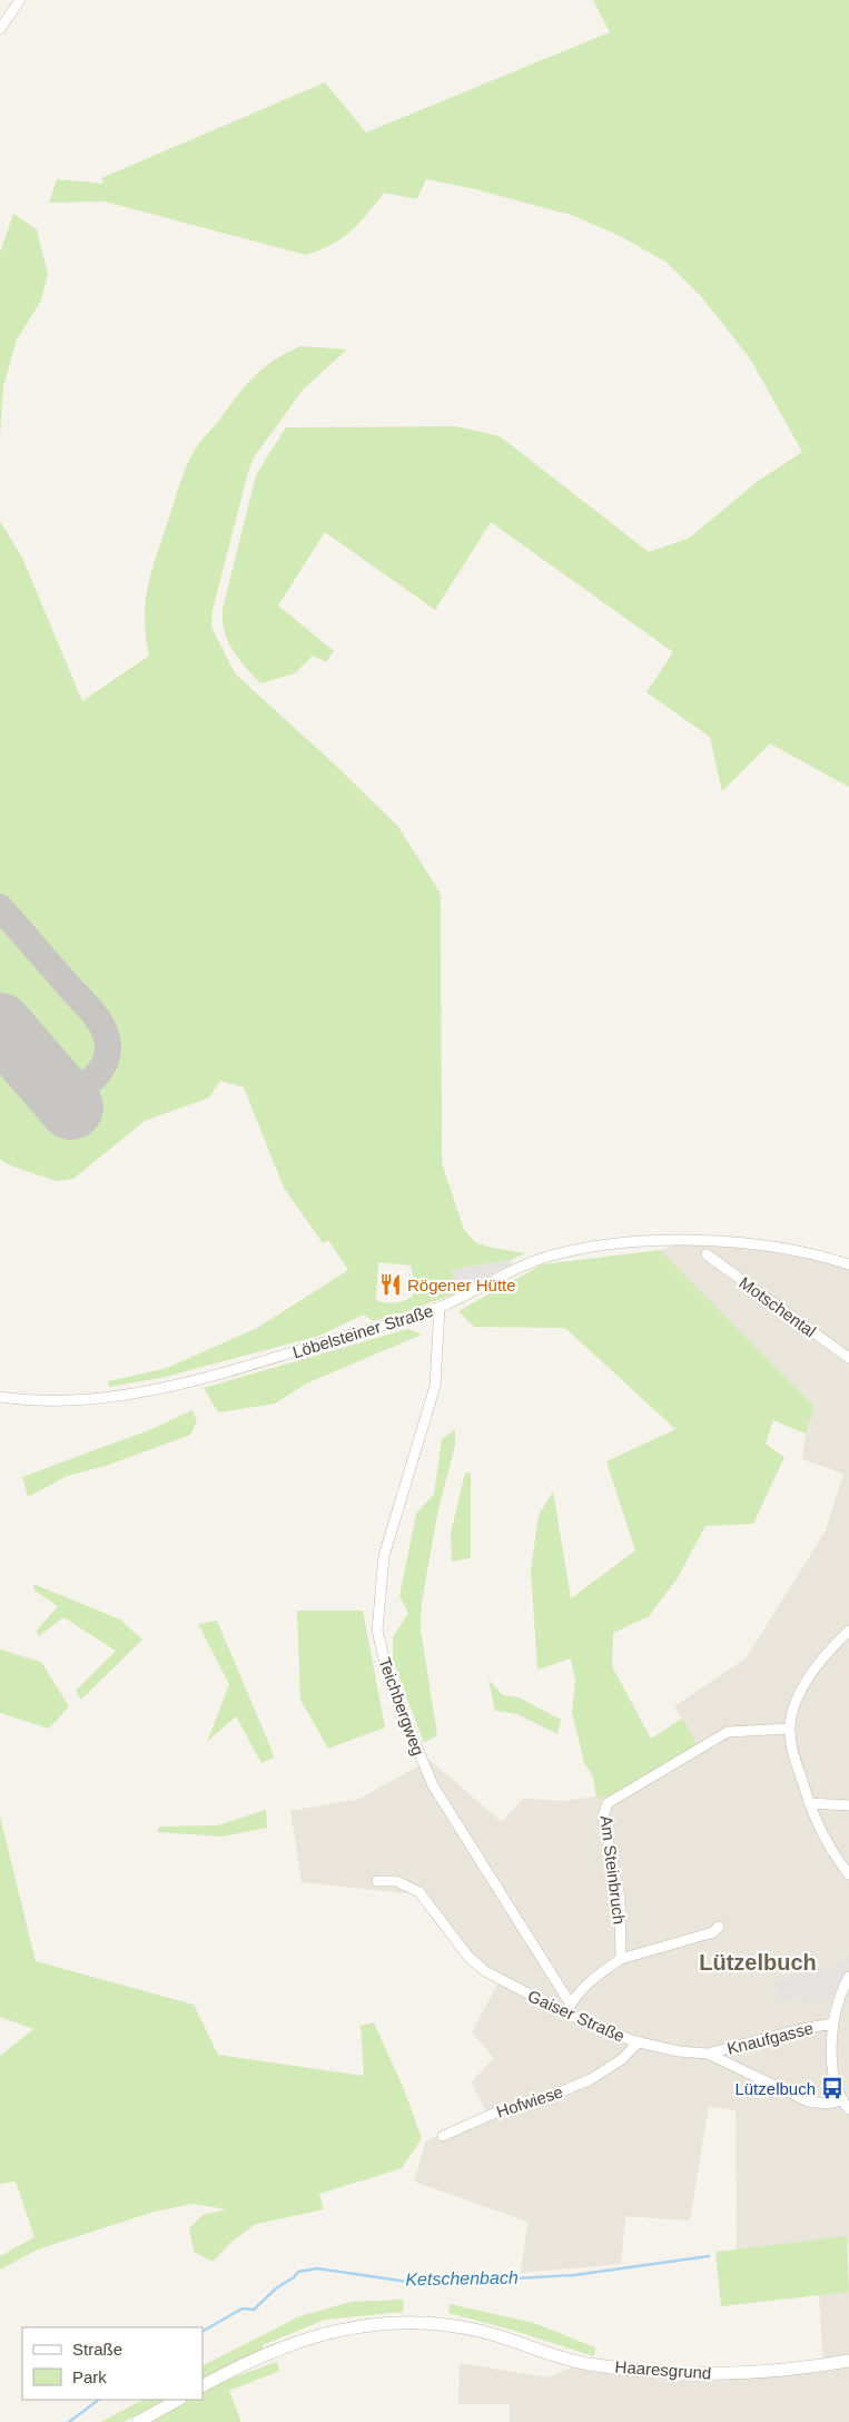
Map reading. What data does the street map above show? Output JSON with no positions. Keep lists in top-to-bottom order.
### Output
{
  "streets": {
    "street": [
      "Motschental",
      "Löbelsteiner Straße",
      "Teichbergweg",
      "Am Steinbruch",
      "Gaiser Straße",
      "Knaufgasse",
      "Hofwiese",
      "Haaresgrund"
    ]
  },
  "crossings": [
    ["Löbelsteiner Straße", "Teichbergweg"],
    ["Teichbergweg", "Gaiser Straße"],
    ["Gaiser Straße", "Knaufgasse"],
    ["Gaiser Straße", "Hofwiese"]
  ],
  "districts": ["Lützelbuch"],
  "water": ["Ketschenbach"],
  "places": {
    "restaurant": ["Rögener Hütte"],
    "bus stop": ["Lützelbuch"]
  },
  "legend": ["Straße", "Park"]
}
